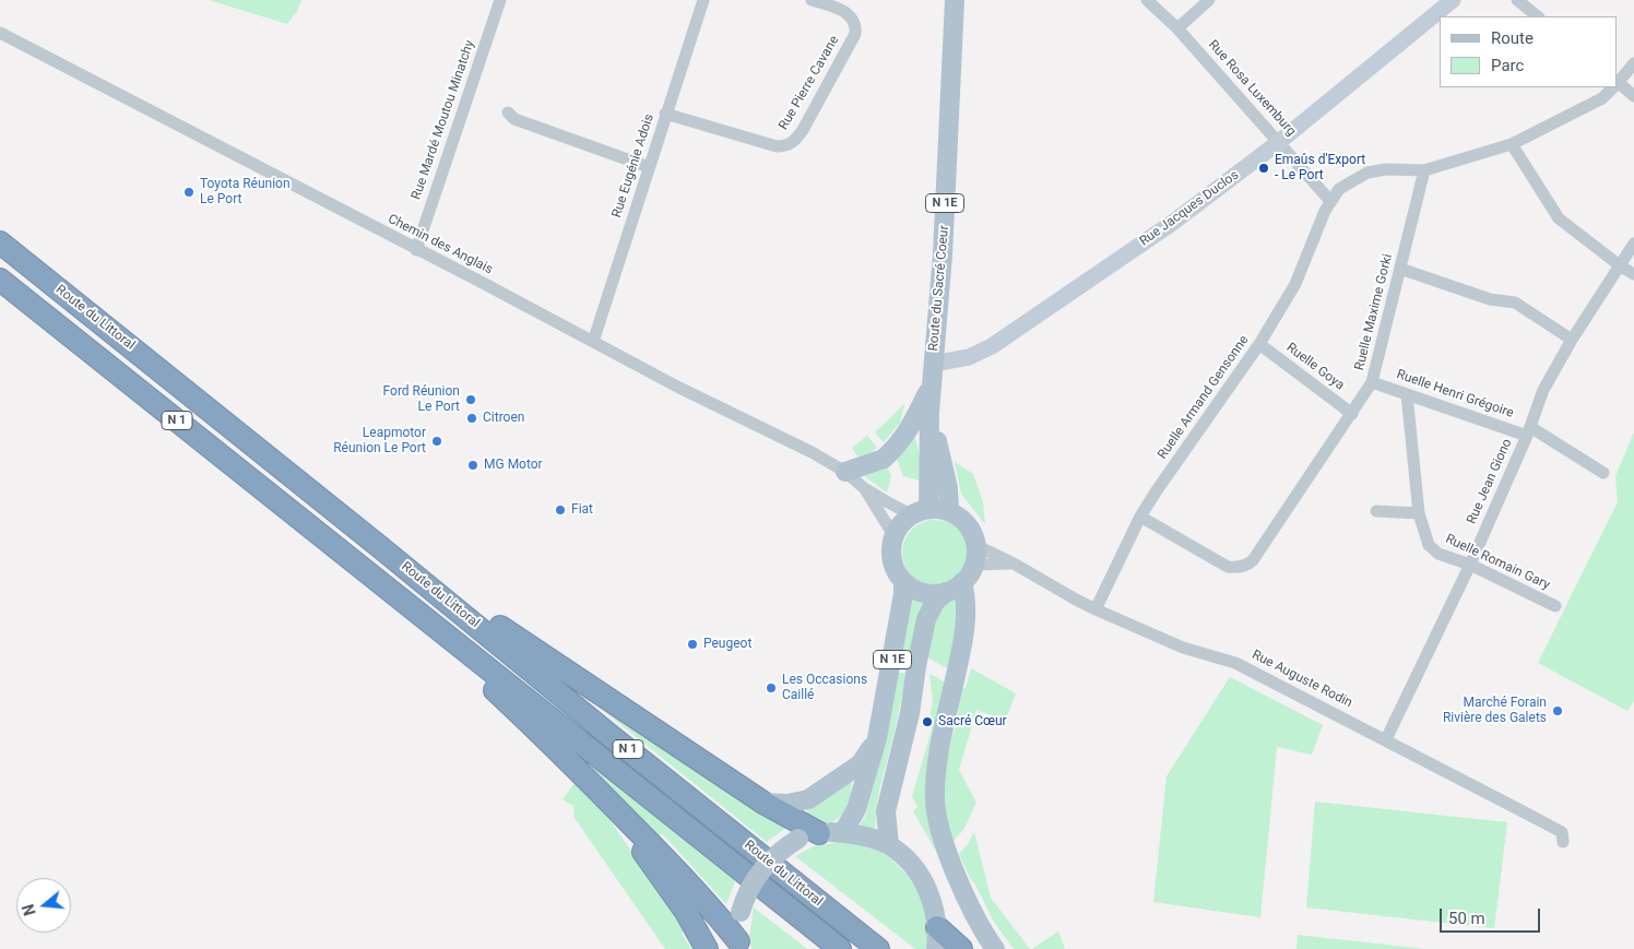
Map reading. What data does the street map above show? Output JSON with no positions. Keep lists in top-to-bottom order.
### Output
{
  "streets": {
    "highway": ["Route du Littoral", "N 1"],
    "main road": ["N 1E", "Route du Sacré Coeur"],
    "street": [
      "Rue Pierre Cavane",
      "Rue Rosa Luxemburg",
      "Rue Mardé Moutou Minatchy",
      "Rue Eugénie Adois",
      "Rue Jacques Duclos",
      "Chemin des Anglais",
      "Ruelle Maxime Gorki",
      "Ruelle Goya",
      "Ruelle Henri Grégoire",
      "Ruelle Armand Gensonne",
      "Rue Jean Giono",
      "Ruelle Romain Gary",
      "Rue Auguste Rodin"
    ]
  },
  "crossings": [
    ["Rue Pierre Cavane", "Rue Eugénie Adois"],
    ["Rue Rosa Luxemburg", "Rue Jacques Duclos"],
    ["Rue Rosa Luxemburg", "Ruelle Armand Gensonne"],
    ["Rue Mardé Moutou Minatchy", "Chemin des Anglais"],
    ["Rue Eugénie Adois", "Chemin des Anglais"],
    ["N 1E", "Chemin des Anglais"],
    ["N 1E", "Route du Sacré Coeur"],
    ["N 1E", "Rue Auguste Rodin"],
    ["Rue Jacques Duclos", "Route du Sacré Coeur"],
    ["Chemin des Anglais", "Route du Sacré Coeur"],
    ["Chemin des Anglais", "Rue Auguste Rodin"],
    ["Route du Sacré Coeur", "Rue Auguste Rodin"],
    ["Ruelle Maxime Gorki", "Ruelle Goya"],
    ["Ruelle Maxime Gorki", "Ruelle Henri Grégoire"],
    ["Ruelle Maxime Gorki", "Ruelle Armand Gensonne"],
    ["Ruelle Goya", "Ruelle Armand Gensonne"],
    ["Ruelle Henri Grégoire", "Rue Jean Giono"],
    ["Ruelle Henri Grégoire", "Ruelle Romain Gary"],
    ["Ruelle Armand Gensonne", "Rue Auguste Rodin"],
    ["Rue Jean Giono", "Ruelle Romain Gary"],
    ["Rue Jean Giono", "Rue Auguste Rodin"]
  ],
  "places": [
    "Emaûs d'Export - Le Port",
    "Toyota Réunion Le Port",
    "Ford Réunion Le Port",
    "Citroen",
    "Leapmotor Réunion Le Port",
    "MG Motor",
    "Fiat",
    "Peugeot",
    "Les Occasions Caillé",
    "Marché Forain Rivière des Galets",
    "Sacré Cœur"
  ],
  "legend": ["Route", "Parc"],
  "scale_bar": "50 m",
  "north": "left"
}
